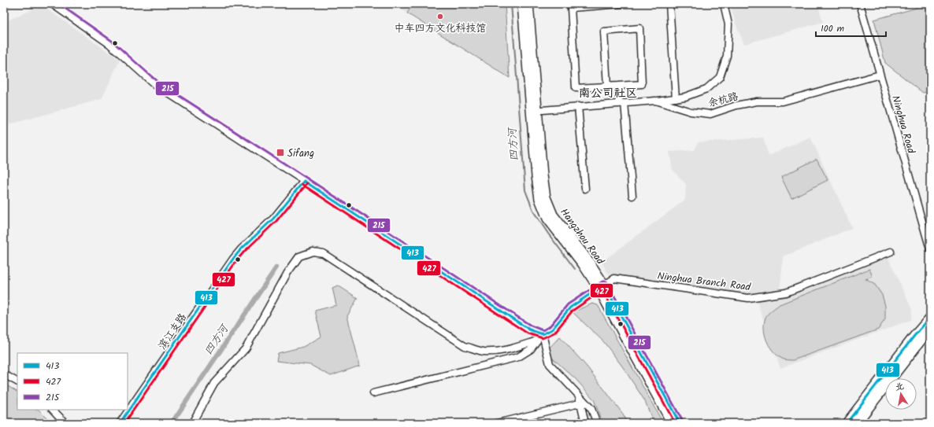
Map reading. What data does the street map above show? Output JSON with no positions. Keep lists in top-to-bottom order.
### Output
{
  "streets": {
    "main road": ["Hangzhou Road"],
    "street": [
      "余杭路",
      "Ninghua Road",
      "Ninghua Branch Road",
      "滨江支路"
    ]
  },
  "crossings": [
    ["余杭路", "Ninghua Road"],
    ["余杭路", "Hangzhou Road"],
    ["Hangzhou Road", "Ninghua Branch Road"]
  ],
  "districts": ["南公司社区"],
  "water": ["四方河"],
  "places": {
    "other": ["中车四方文化科技馆"],
    "transit": ["Sifang"]
  },
  "lines": ["transit line 215", "transit line 413", "transit line 427"],
  "legend": ["413", "427", "215"],
  "scale_bar": "100 m",
  "north": "top"
}
